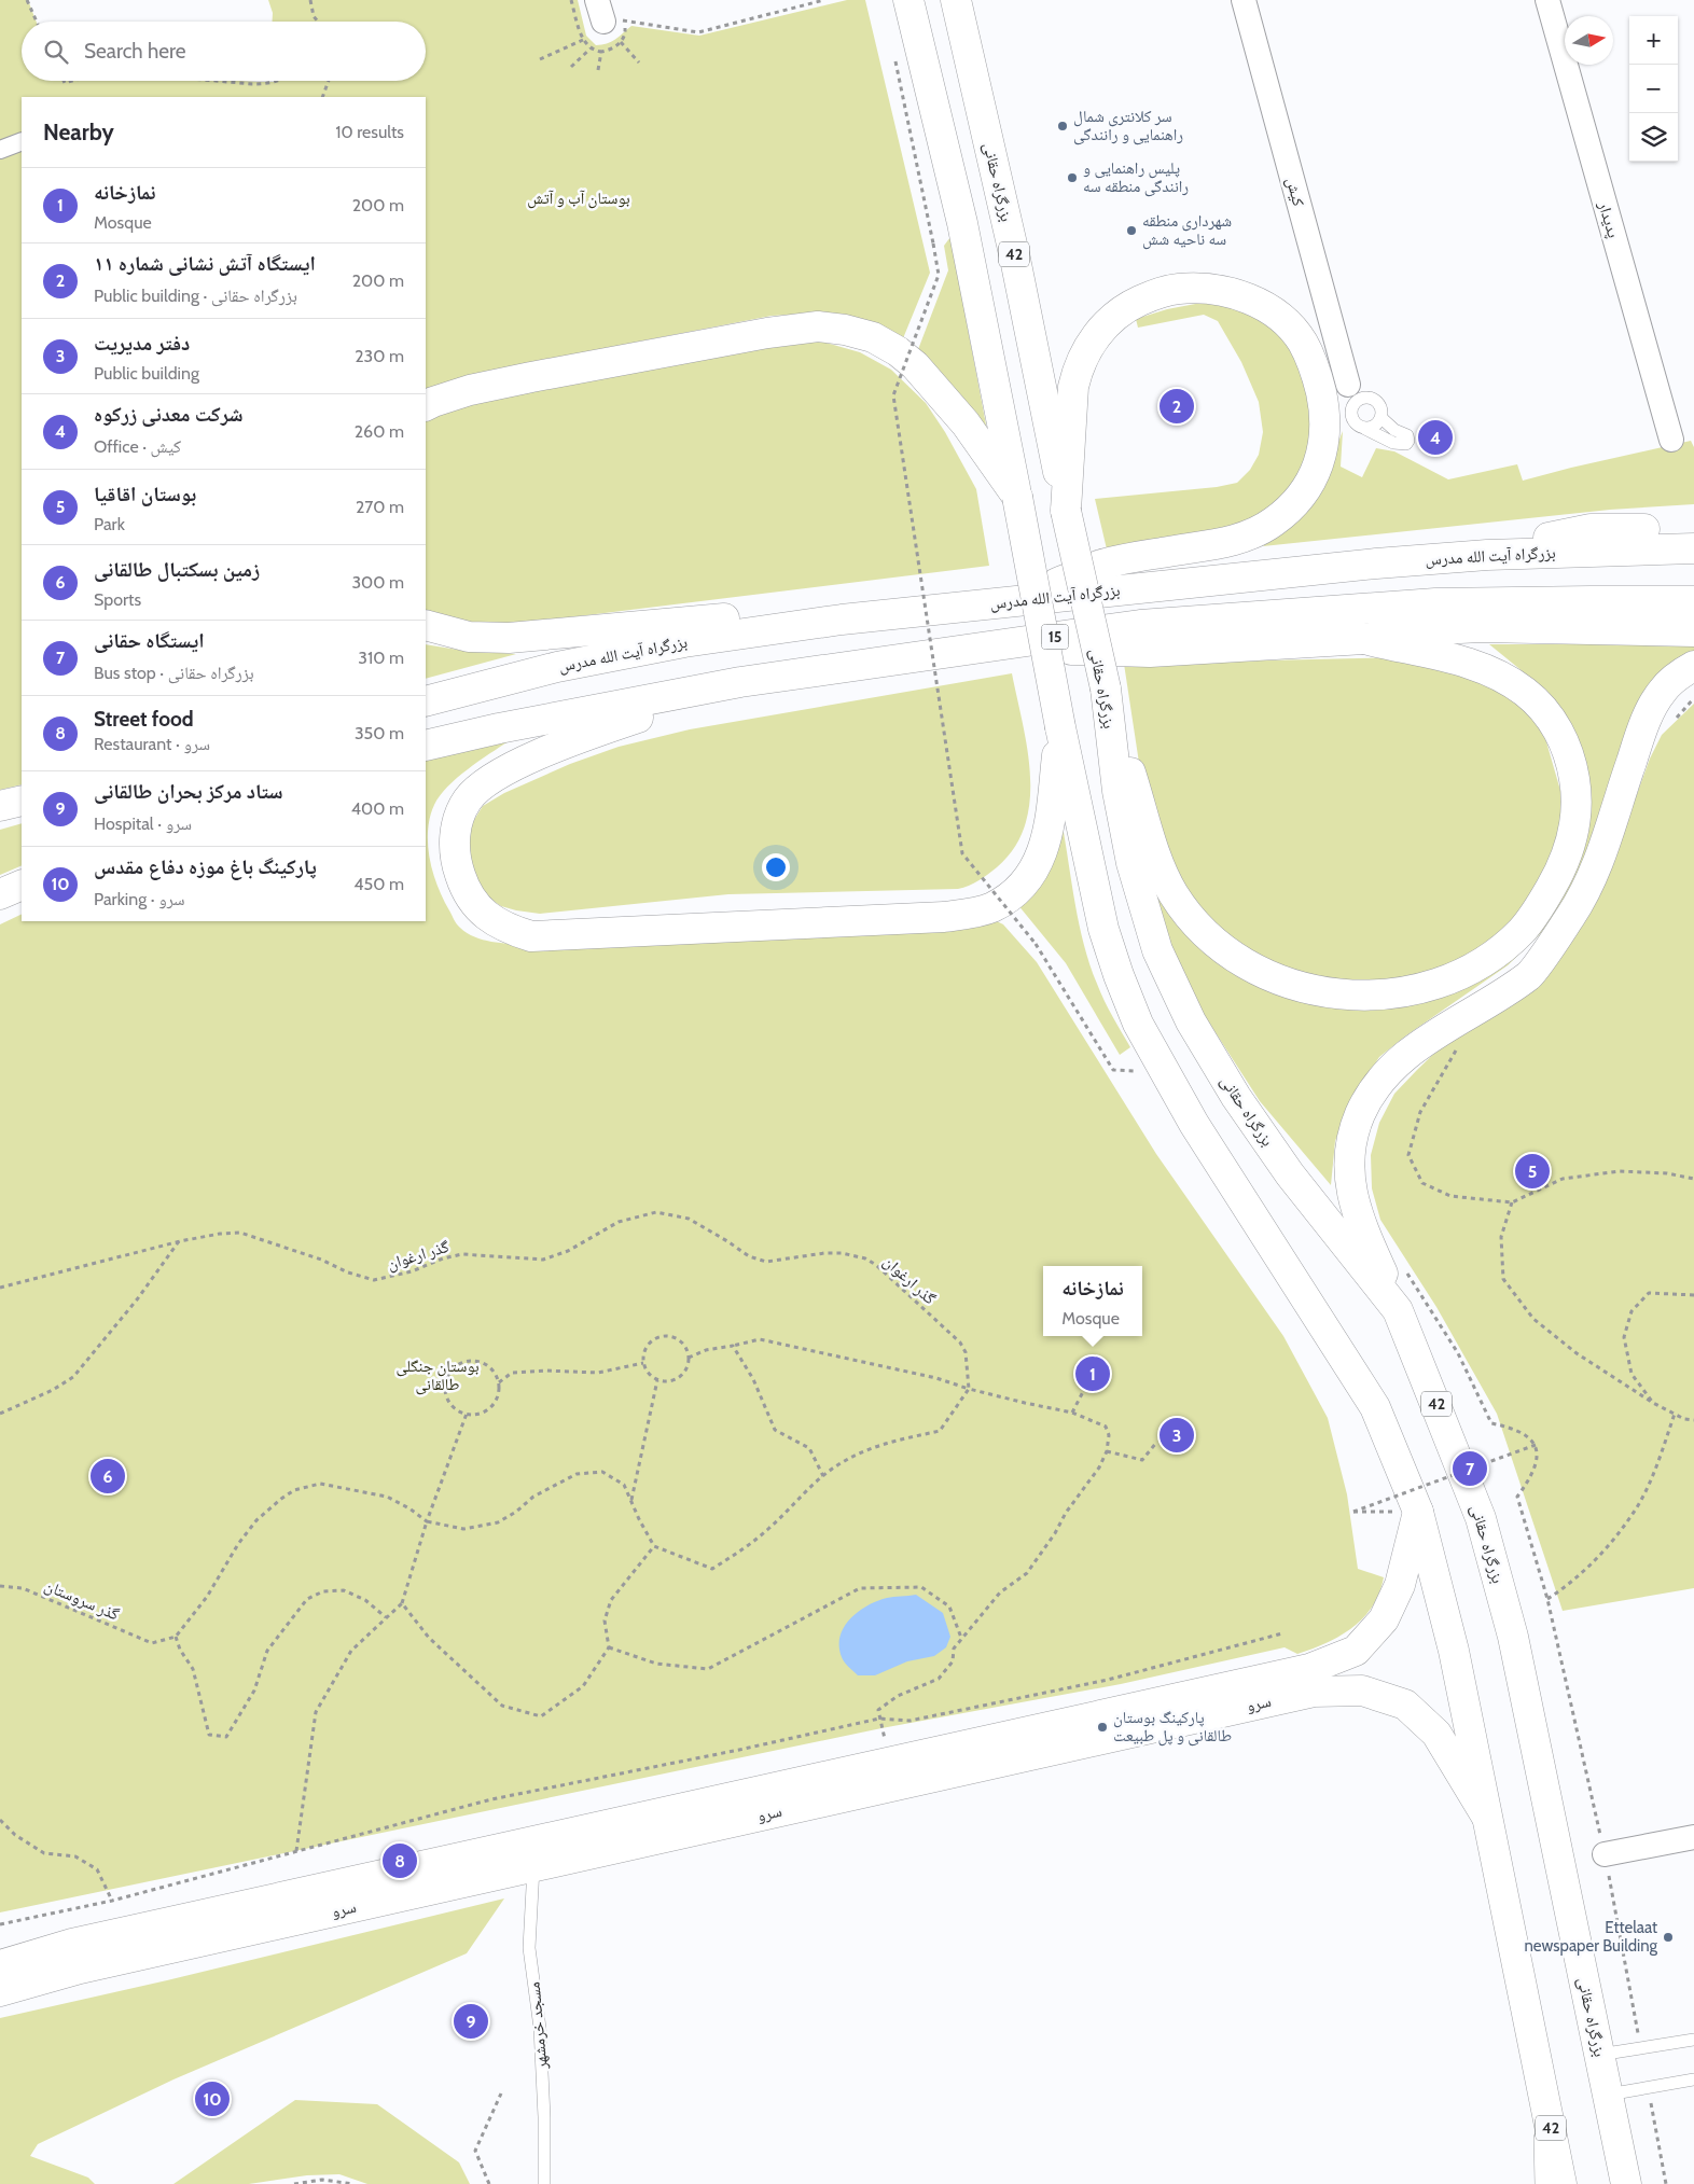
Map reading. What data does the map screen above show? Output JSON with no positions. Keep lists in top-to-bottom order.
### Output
{
  "streets": {
    "main road": [
      "بزرگراه حقانی",
      "42",
      "بزرگراه آیت الله مدرس",
      "15",
      "سرو"
    ],
    "street": ["کیش", "پدیدار"],
    "lane": ["مسجد خرمشهر"],
    "path": ["گذر ارغوان", "گذر سروستان"]
  },
  "crossings": [
    ["42", "سرو"],
    ["سرو", "مسجد خرمشهر"]
  ],
  "parks": ["بوستان آب و آتش", "بوستان جنگلی طالقانی"],
  "places": [
    "سر کلانتری شمال راهنمایی و رانندگی",
    "پلیس راهنمایی و رانندگی منطقه سه",
    "شهرداری منطقه سه ناحیه شش",
    "پارکینگ بوستان طالقانی و پل طبیعت",
    "Ettelaat newspaper Building"
  ],
  "north": "right",
  "page": {
    "map_buttons": ["+", "−"],
    "search": "Search here",
    "heading": ["Nearby", "10 results"],
    "list": [
      {
        "mark": "1",
        "name": "نمازخانه",
        "note": "Mosque",
        "value": "200 m"
      },
      {
        "mark": "2",
        "name": "ایستگاه آتش نشانی شماره ۱۱",
        "note": "Public building · بزرگراه حقانی",
        "value": "200 m"
      },
      {
        "mark": "3",
        "name": "دفتر مدیریت",
        "note": "Public building",
        "value": "230 m"
      },
      {
        "mark": "4",
        "name": "شرکت معدنی زرکوه",
        "note": "Office · کیش",
        "value": "260 m"
      },
      {
        "mark": "5",
        "name": "بوستان اقاقیا",
        "note": "Park",
        "value": "270 m"
      },
      {
        "mark": "6",
        "name": "زمین بسکتبال طالقانی",
        "note": "Sports",
        "value": "300 m"
      },
      {
        "mark": "7",
        "name": "ایستگاه حقانی",
        "note": "Bus stop · بزرگراه حقانی",
        "value": "310 m"
      },
      {
        "mark": "8",
        "name": "Street food",
        "note": "Restaurant · سرو",
        "value": "350 m"
      },
      {
        "mark": "9",
        "name": "ستاد مرکز بحران طالقانی",
        "note": "Hospital · سرو",
        "value": "400 m"
      },
      {
        "mark": "10",
        "name": "پارکینگ باغ موزه دفاع مقدس",
        "note": "Parking · سرو",
        "value": "450 m"
      }
    ],
    "pins": [
      "2",
      "4",
      "5",
      "1",
      "3",
      "7",
      "6",
      "8",
      "9",
      "10"
    ],
    "popup": ["نمازخانه", "Mosque"]
  }
}
